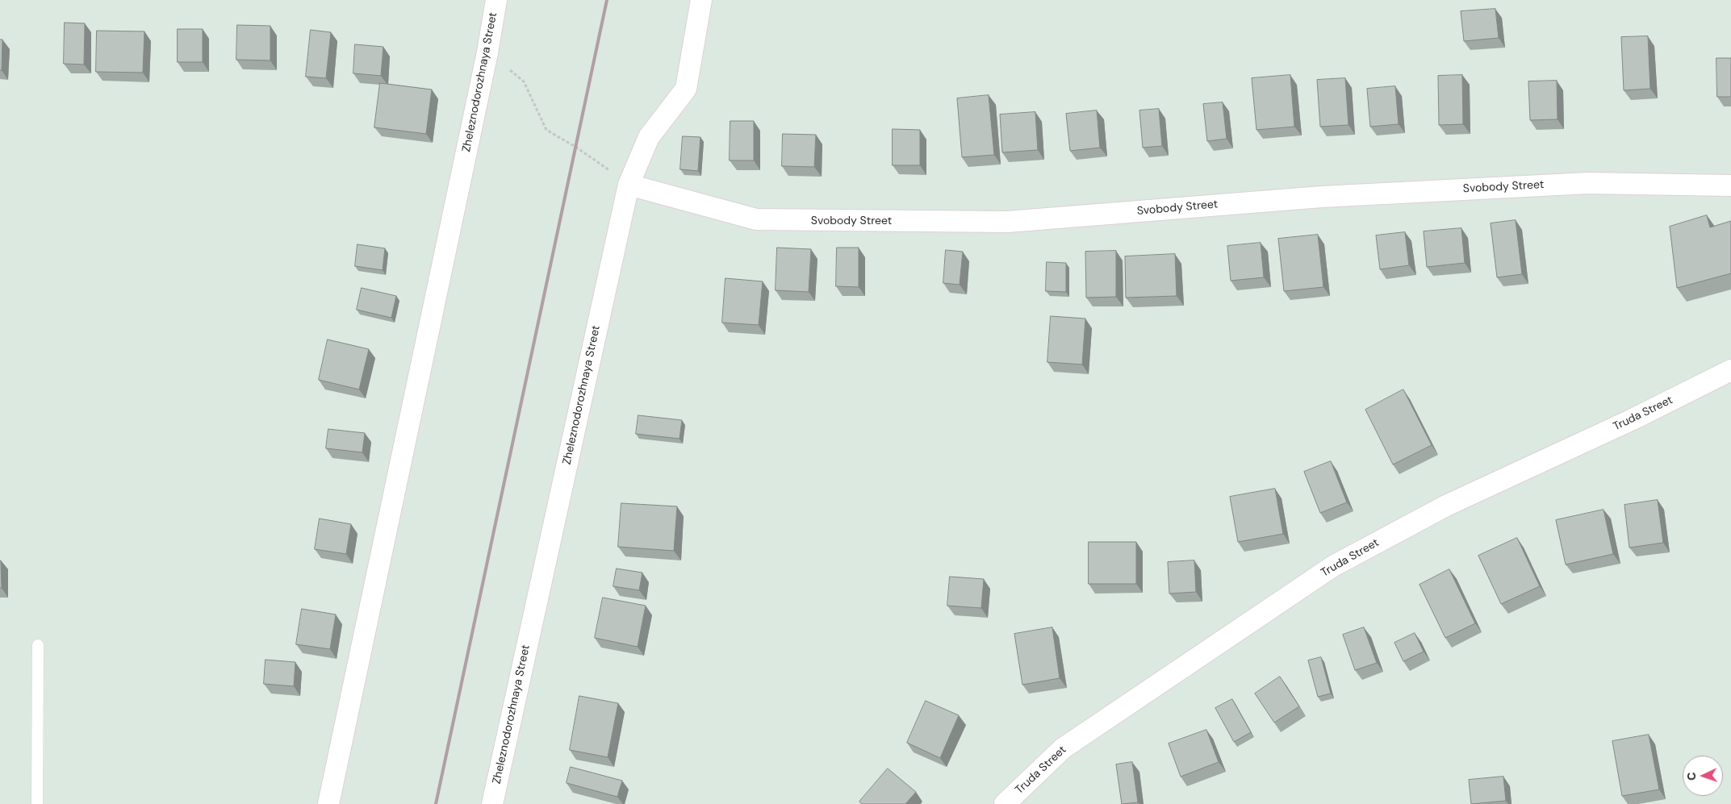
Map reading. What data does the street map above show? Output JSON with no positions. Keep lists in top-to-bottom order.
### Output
{
  "streets": {
    "street": ["Zheleznodorozhnaya Street", "Svobody Street", "Truda Street"]
  },
  "crossings": [
    ["Zheleznodorozhnaya Street", "Svobody Street"]
  ],
  "north": "left"
}
